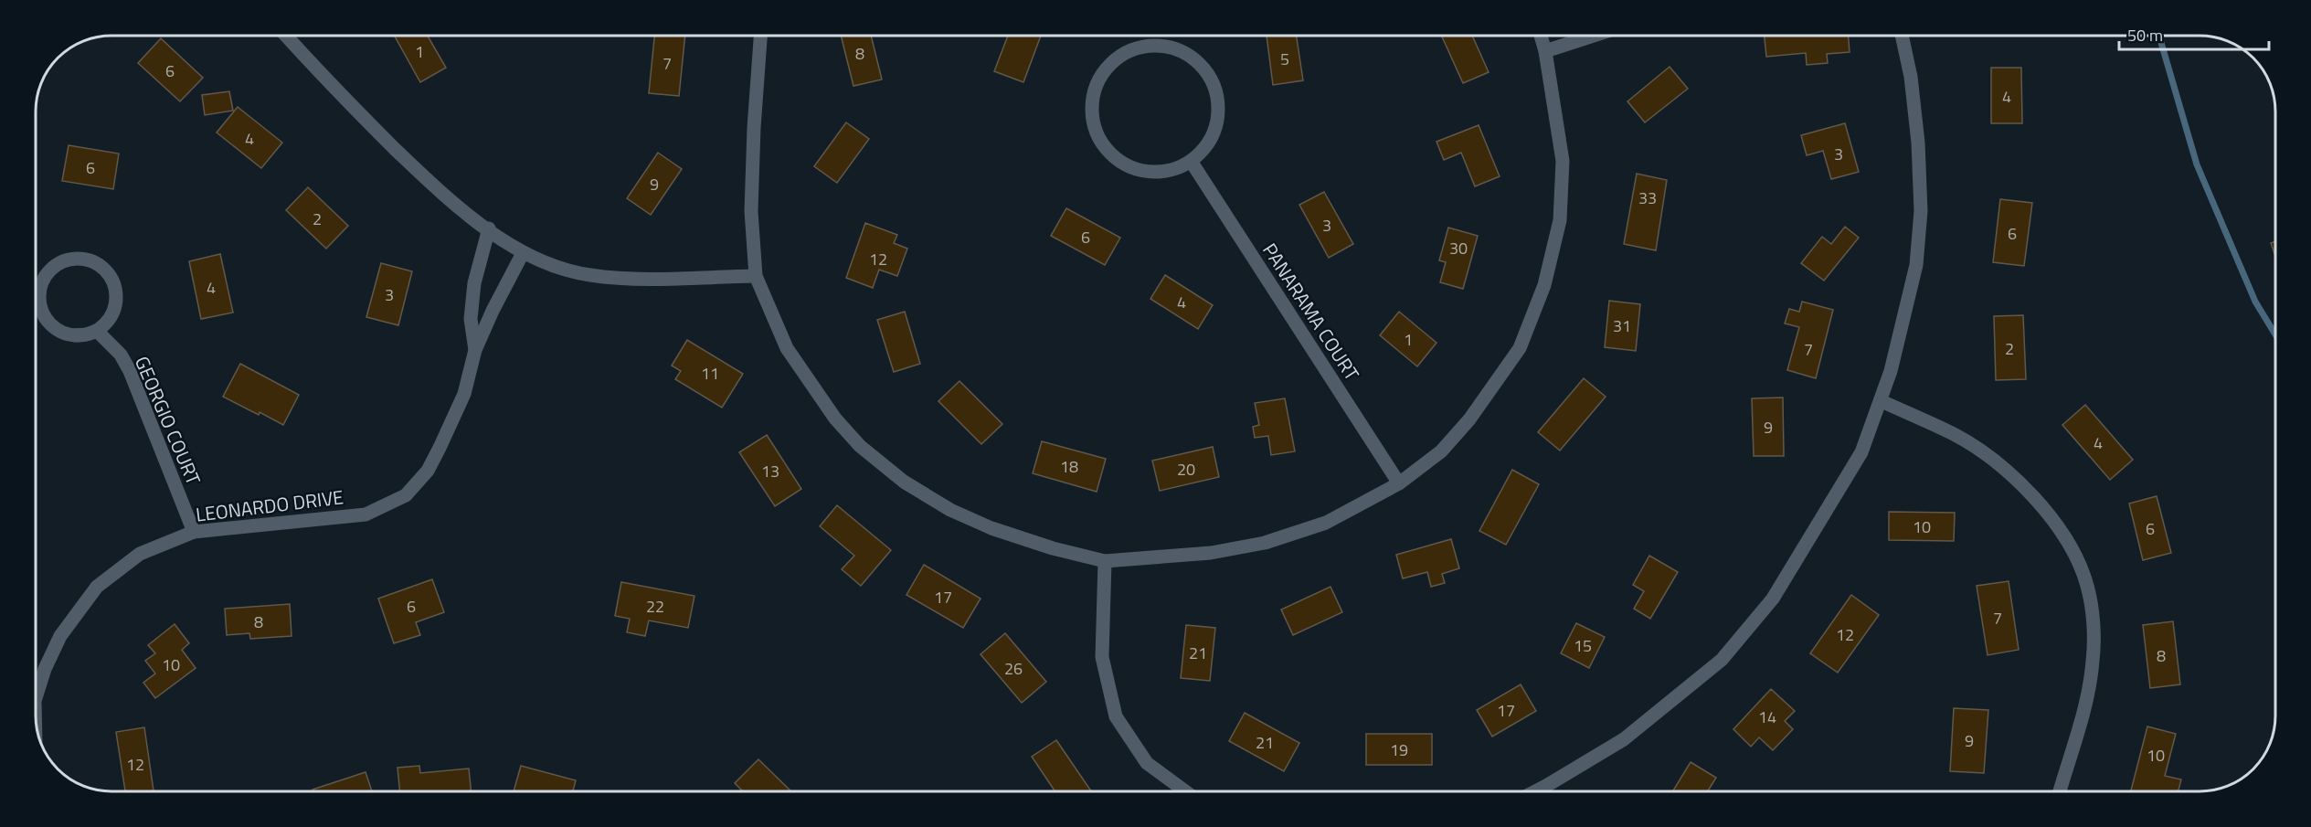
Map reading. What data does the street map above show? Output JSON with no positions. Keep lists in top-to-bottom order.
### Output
{
  "streets": {
    "street": ["PANARAMA COURT", "GEORGIO COURT", "LEONARDO DRIVE"]
  },
  "crossings": [
    ["GEORGIO COURT", "LEONARDO DRIVE"]
  ],
  "house_numbers": [
    "1",
    "8",
    "5",
    "7",
    "6",
    "4",
    "4",
    "3",
    "6",
    "9",
    "33",
    "2",
    "3",
    "6",
    "6",
    "30",
    "12",
    "4",
    "3",
    "4",
    "31",
    "1",
    "2",
    "7",
    "11",
    "9",
    "4",
    "18",
    "20",
    "13",
    "10",
    "6",
    "17",
    "6",
    "22",
    "7",
    "8",
    "12",
    "15",
    "21",
    "8",
    "10",
    "26",
    "17",
    "14",
    "9",
    "21",
    "19",
    "10",
    "12"
  ],
  "scale_bar": "50 m"
}
